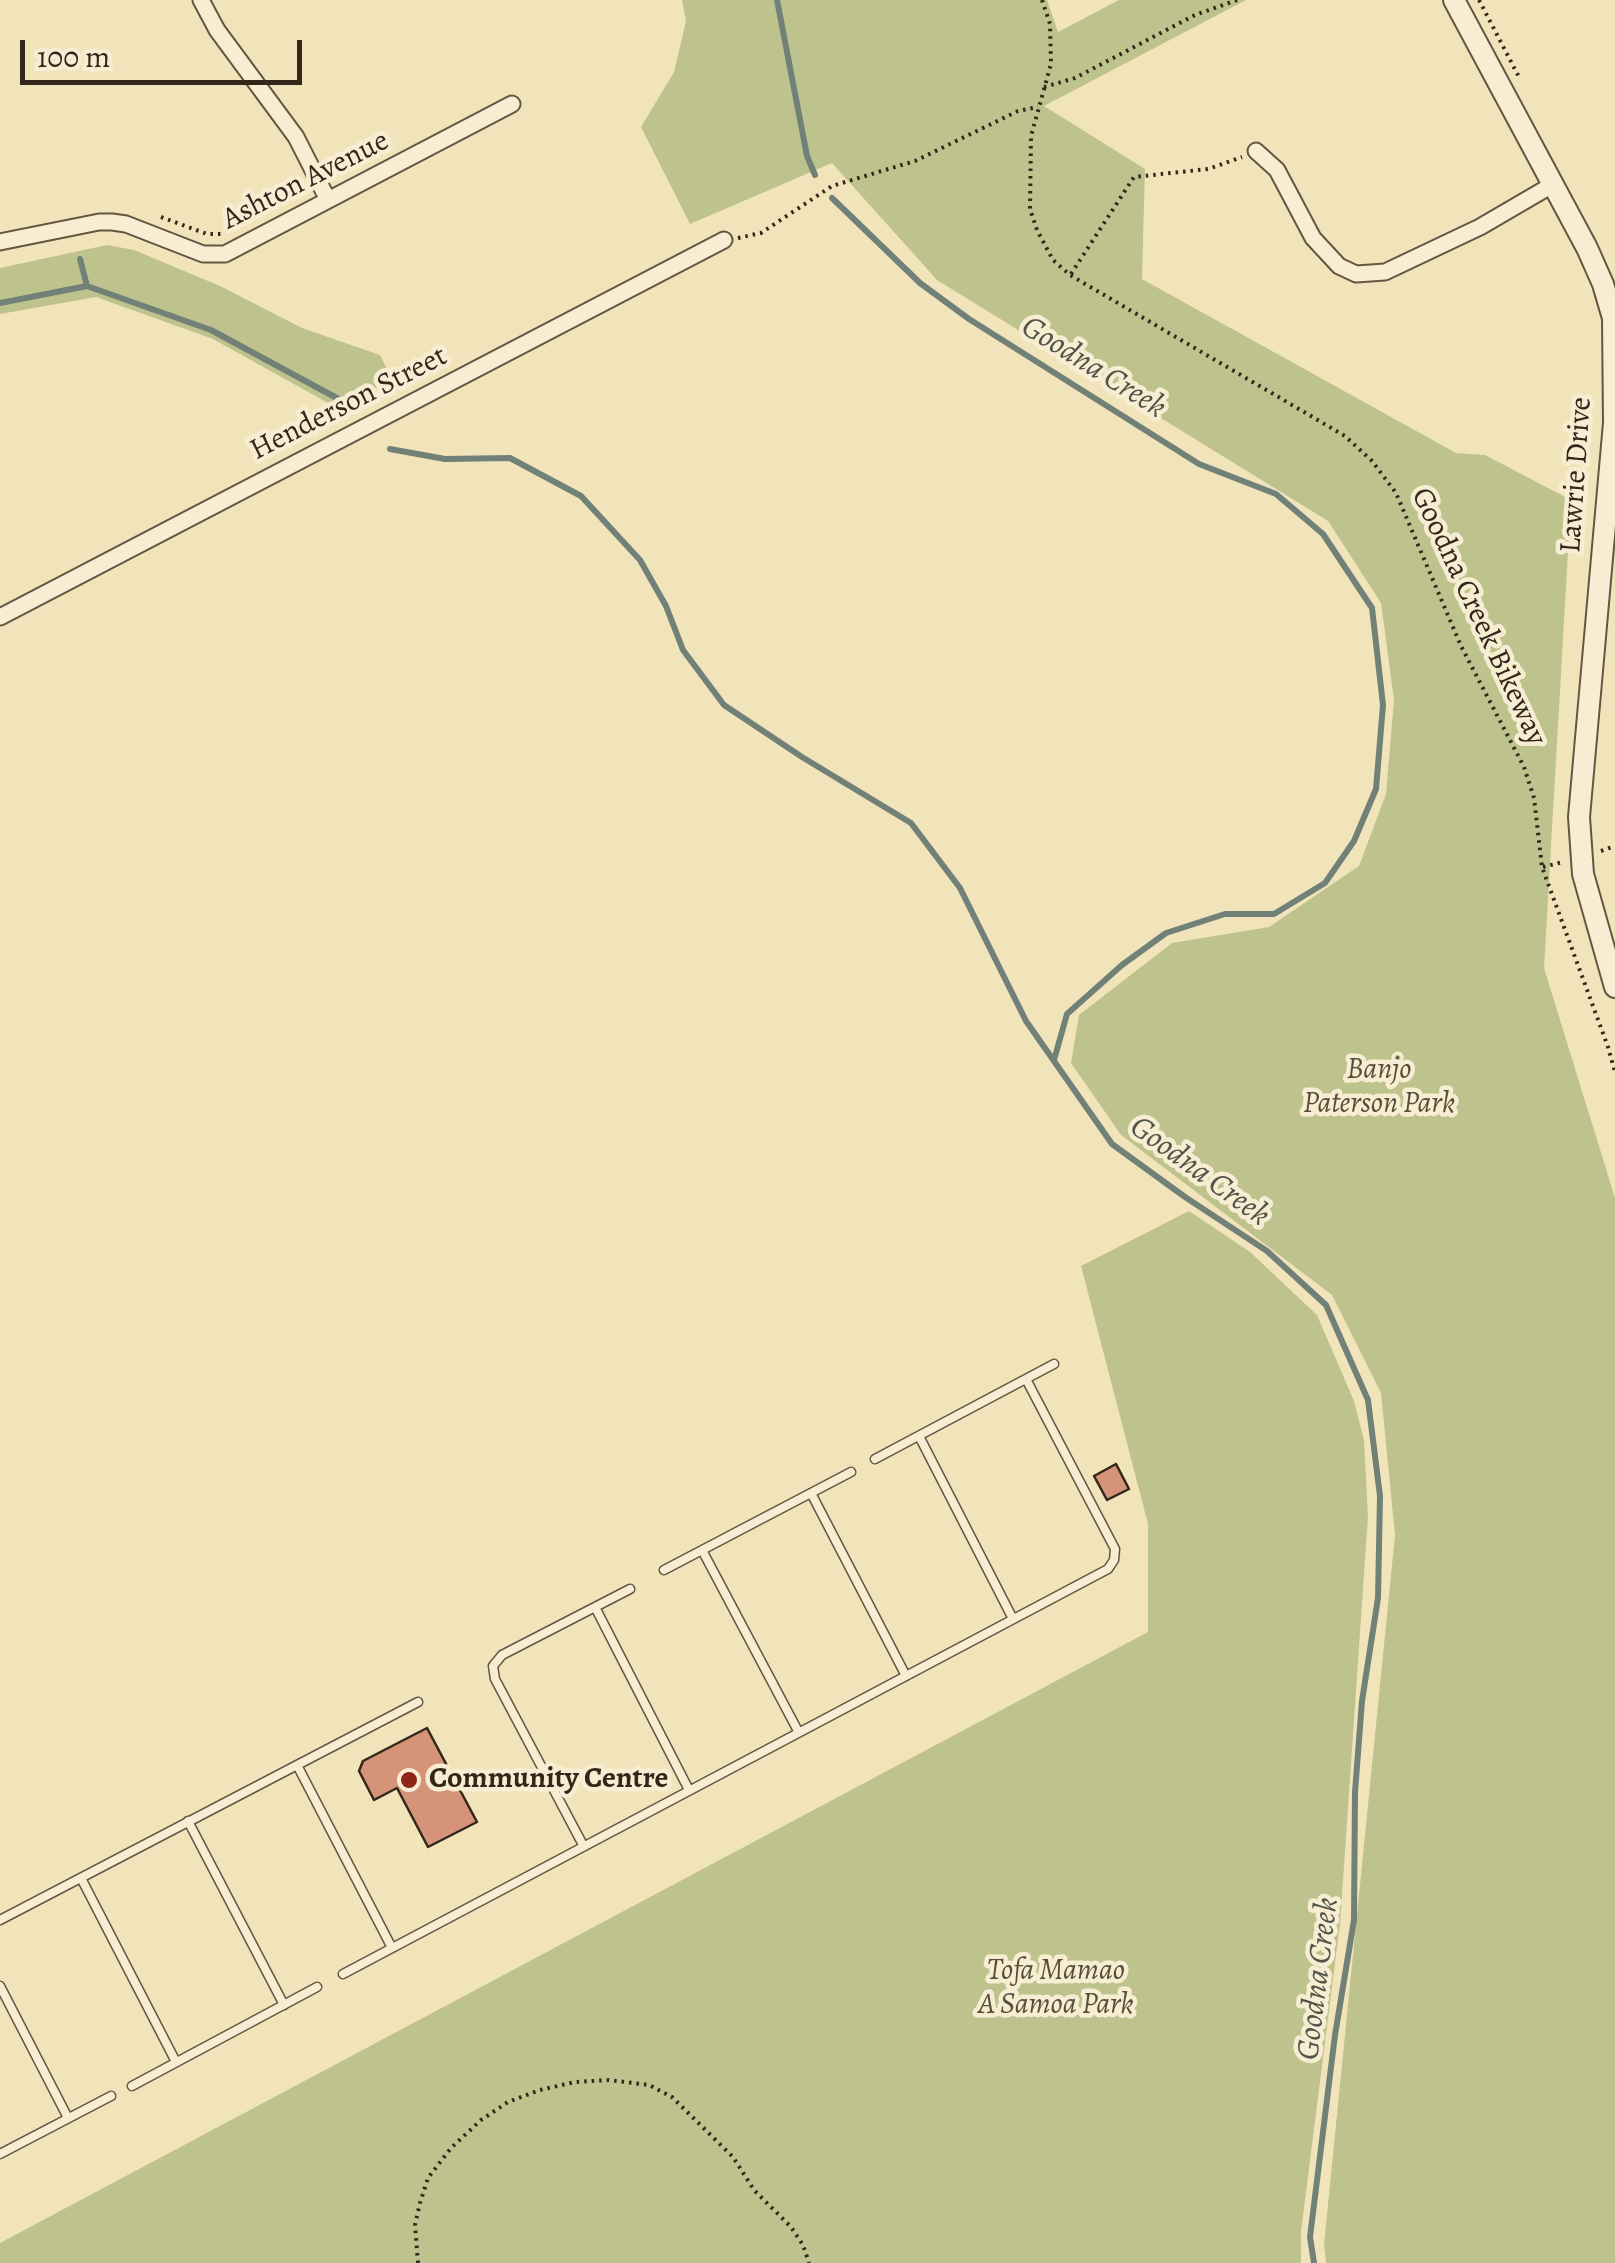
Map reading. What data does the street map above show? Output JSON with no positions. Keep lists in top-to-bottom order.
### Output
{
  "streets": {
    "street": ["Ashton Avenue", "Henderson Street", "Lawrie Drive"],
    "path": ["Goodna Creek Bikeway"]
  },
  "water": ["Goodna Creek"],
  "parks": ["Banjo Paterson Park", "Tofa Mamao A Samoa Park"],
  "places": ["Community Centre"],
  "scale_bar": "100 m"
}
